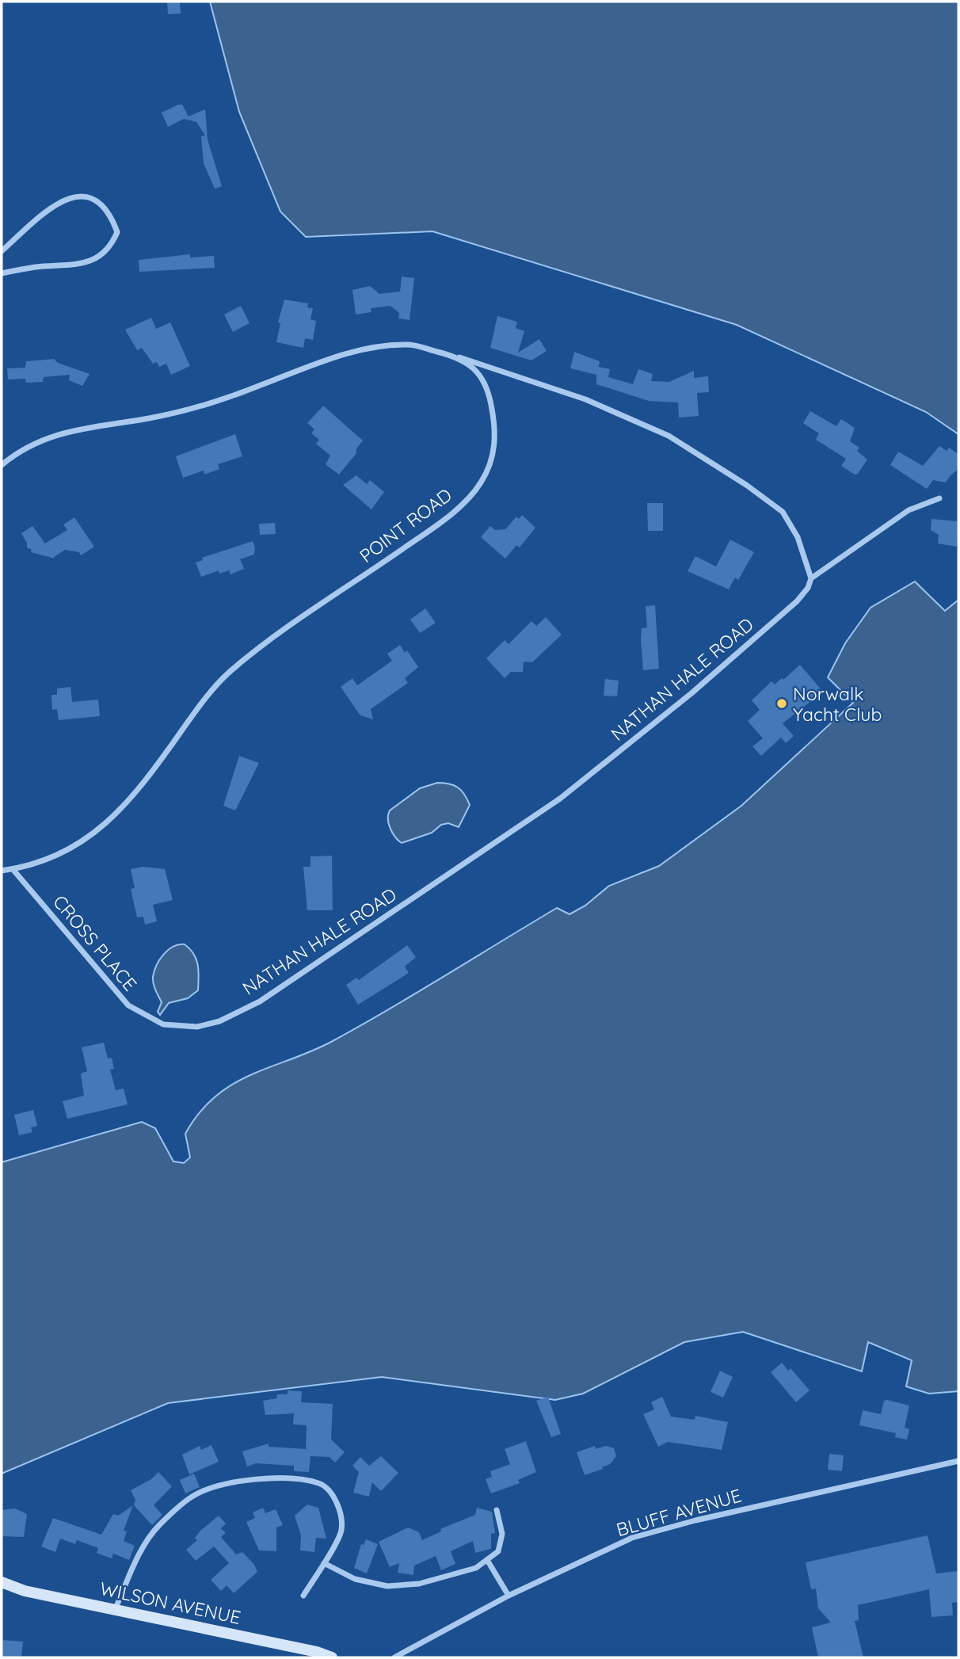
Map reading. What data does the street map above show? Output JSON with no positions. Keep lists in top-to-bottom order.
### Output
{
  "streets": {
    "main road": ["WILSON AVENUE"],
    "street": [
      "POINT ROAD",
      "NATHAN HALE ROAD",
      "CROSS PLACE",
      "BLUFF AVENUE"
    ]
  },
  "crossings": [
    ["POINT ROAD", "CROSS PLACE"],
    ["NATHAN HALE ROAD", "CROSS PLACE"]
  ],
  "places": ["Norwalk Yacht Club"]
}
